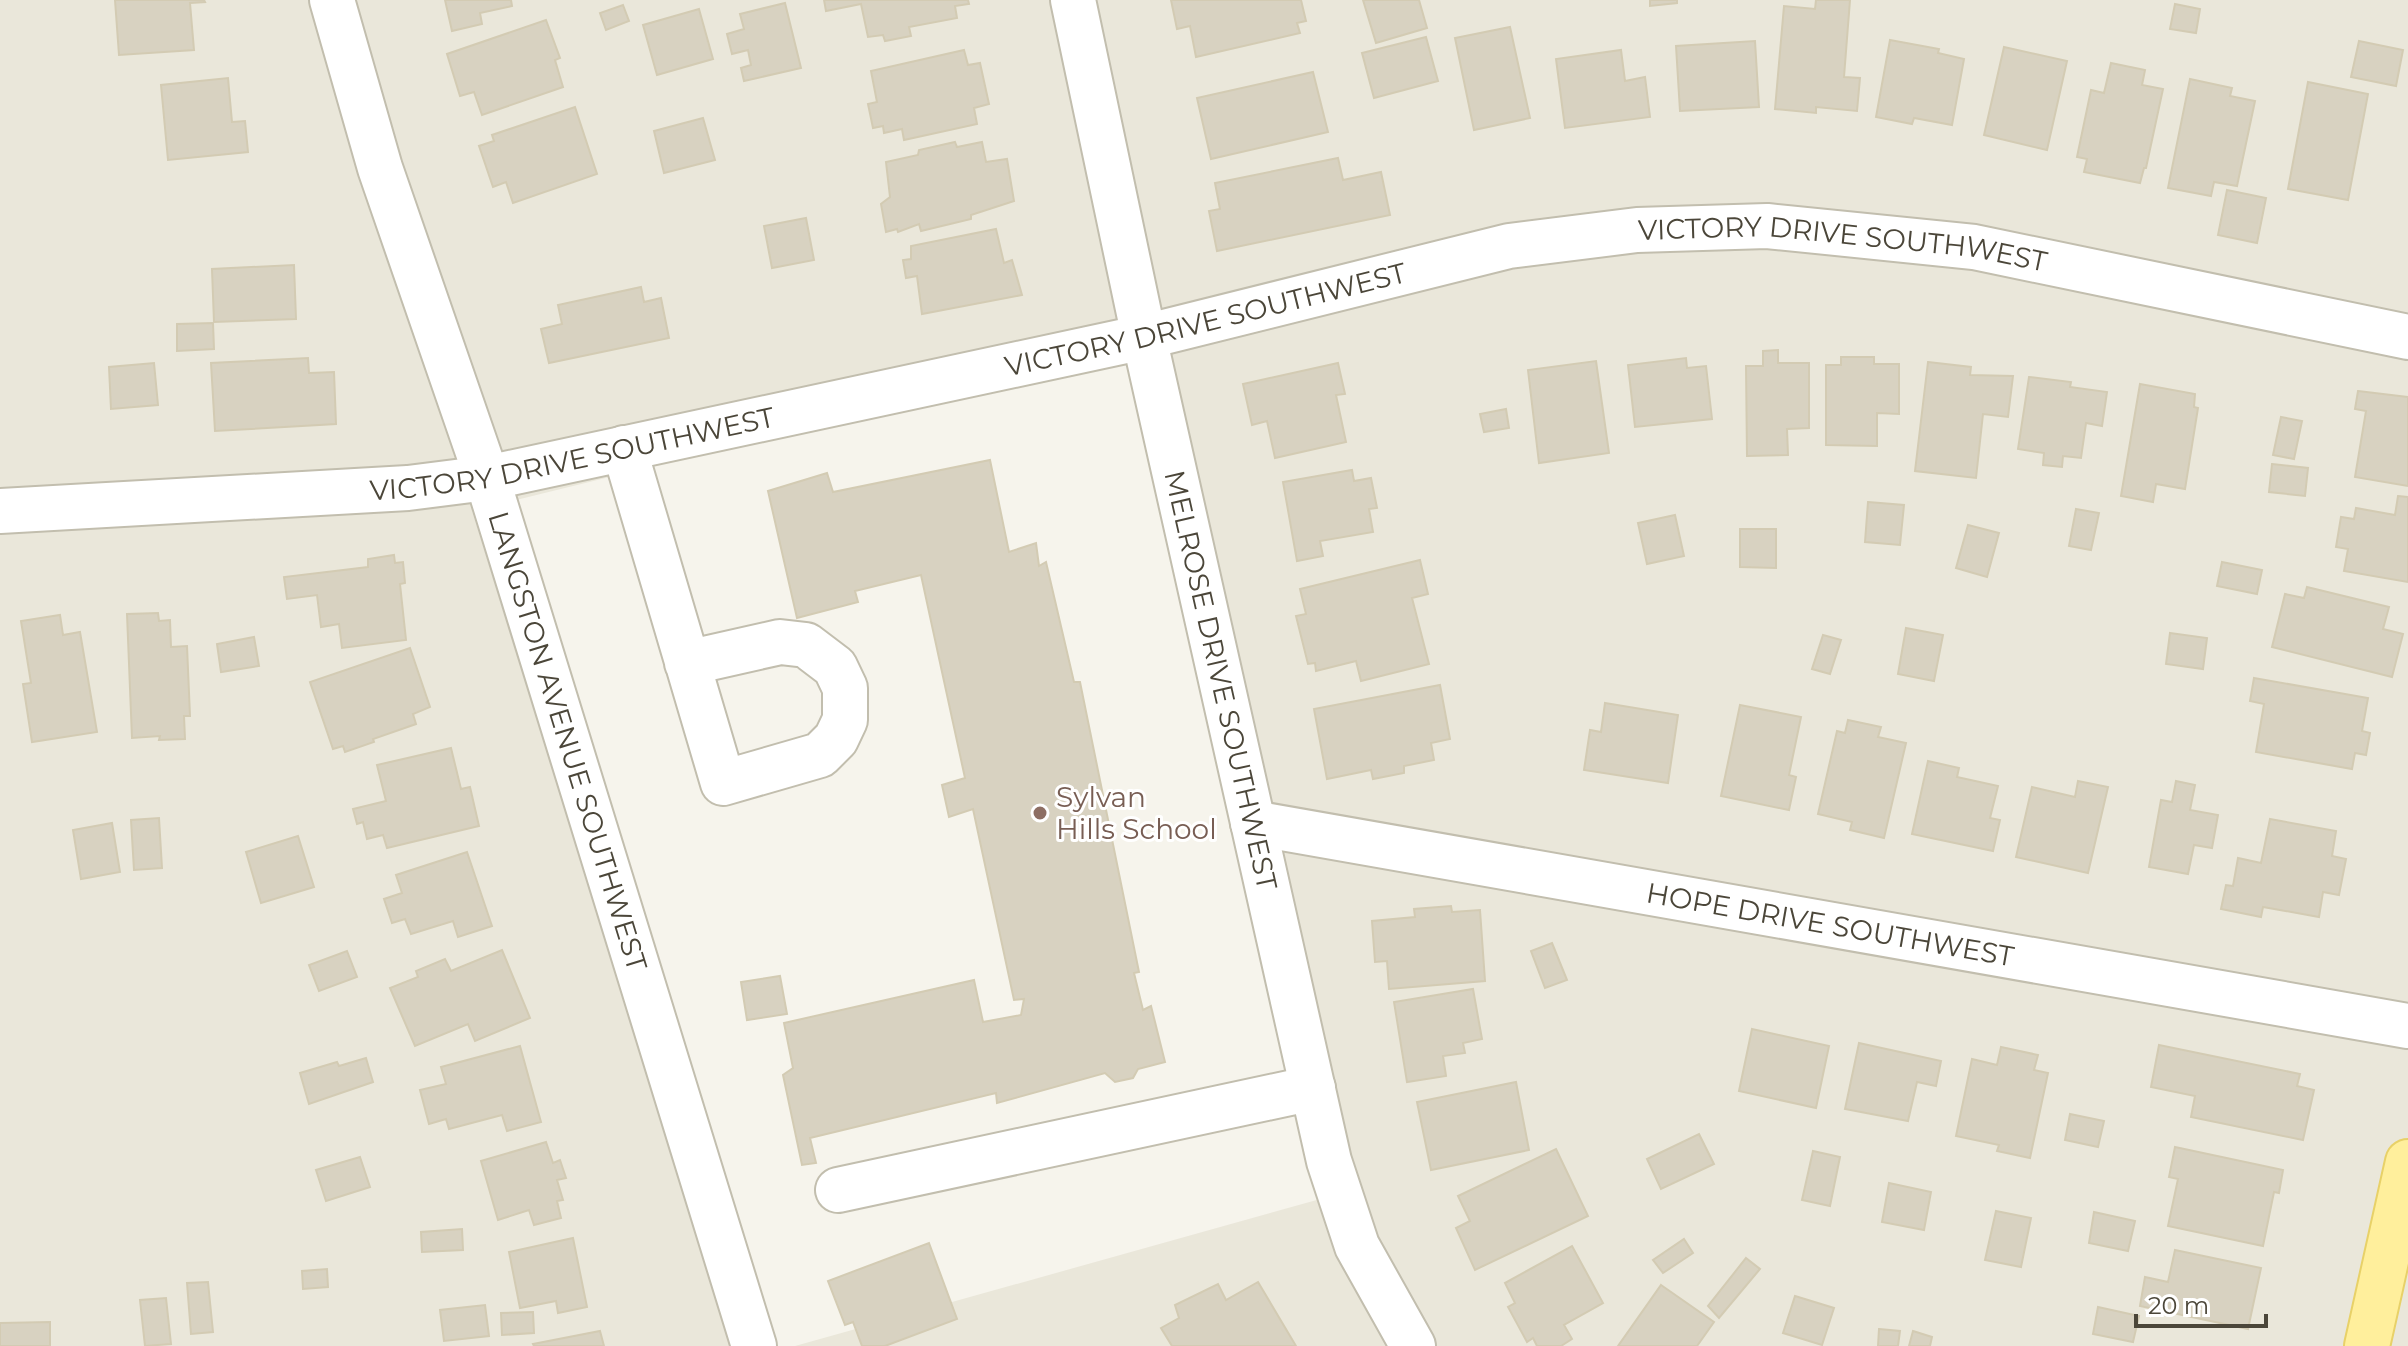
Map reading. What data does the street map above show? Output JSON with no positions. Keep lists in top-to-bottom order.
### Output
{
  "streets": {
    "street": [
      "VICTORY DRIVE SOUTHWEST",
      "MELROSE DRIVE SOUTHWEST",
      "LANGSTON AVENUE SOUTHWEST",
      "HOPE DRIVE SOUTHWEST"
    ]
  },
  "crossings": [
    ["VICTORY DRIVE SOUTHWEST", "MELROSE DRIVE SOUTHWEST"],
    ["VICTORY DRIVE SOUTHWEST", "LANGSTON AVENUE SOUTHWEST"],
    ["MELROSE DRIVE SOUTHWEST", "HOPE DRIVE SOUTHWEST"]
  ],
  "places": ["Sylvan Hills School"],
  "scale_bar": "20 m"
}
